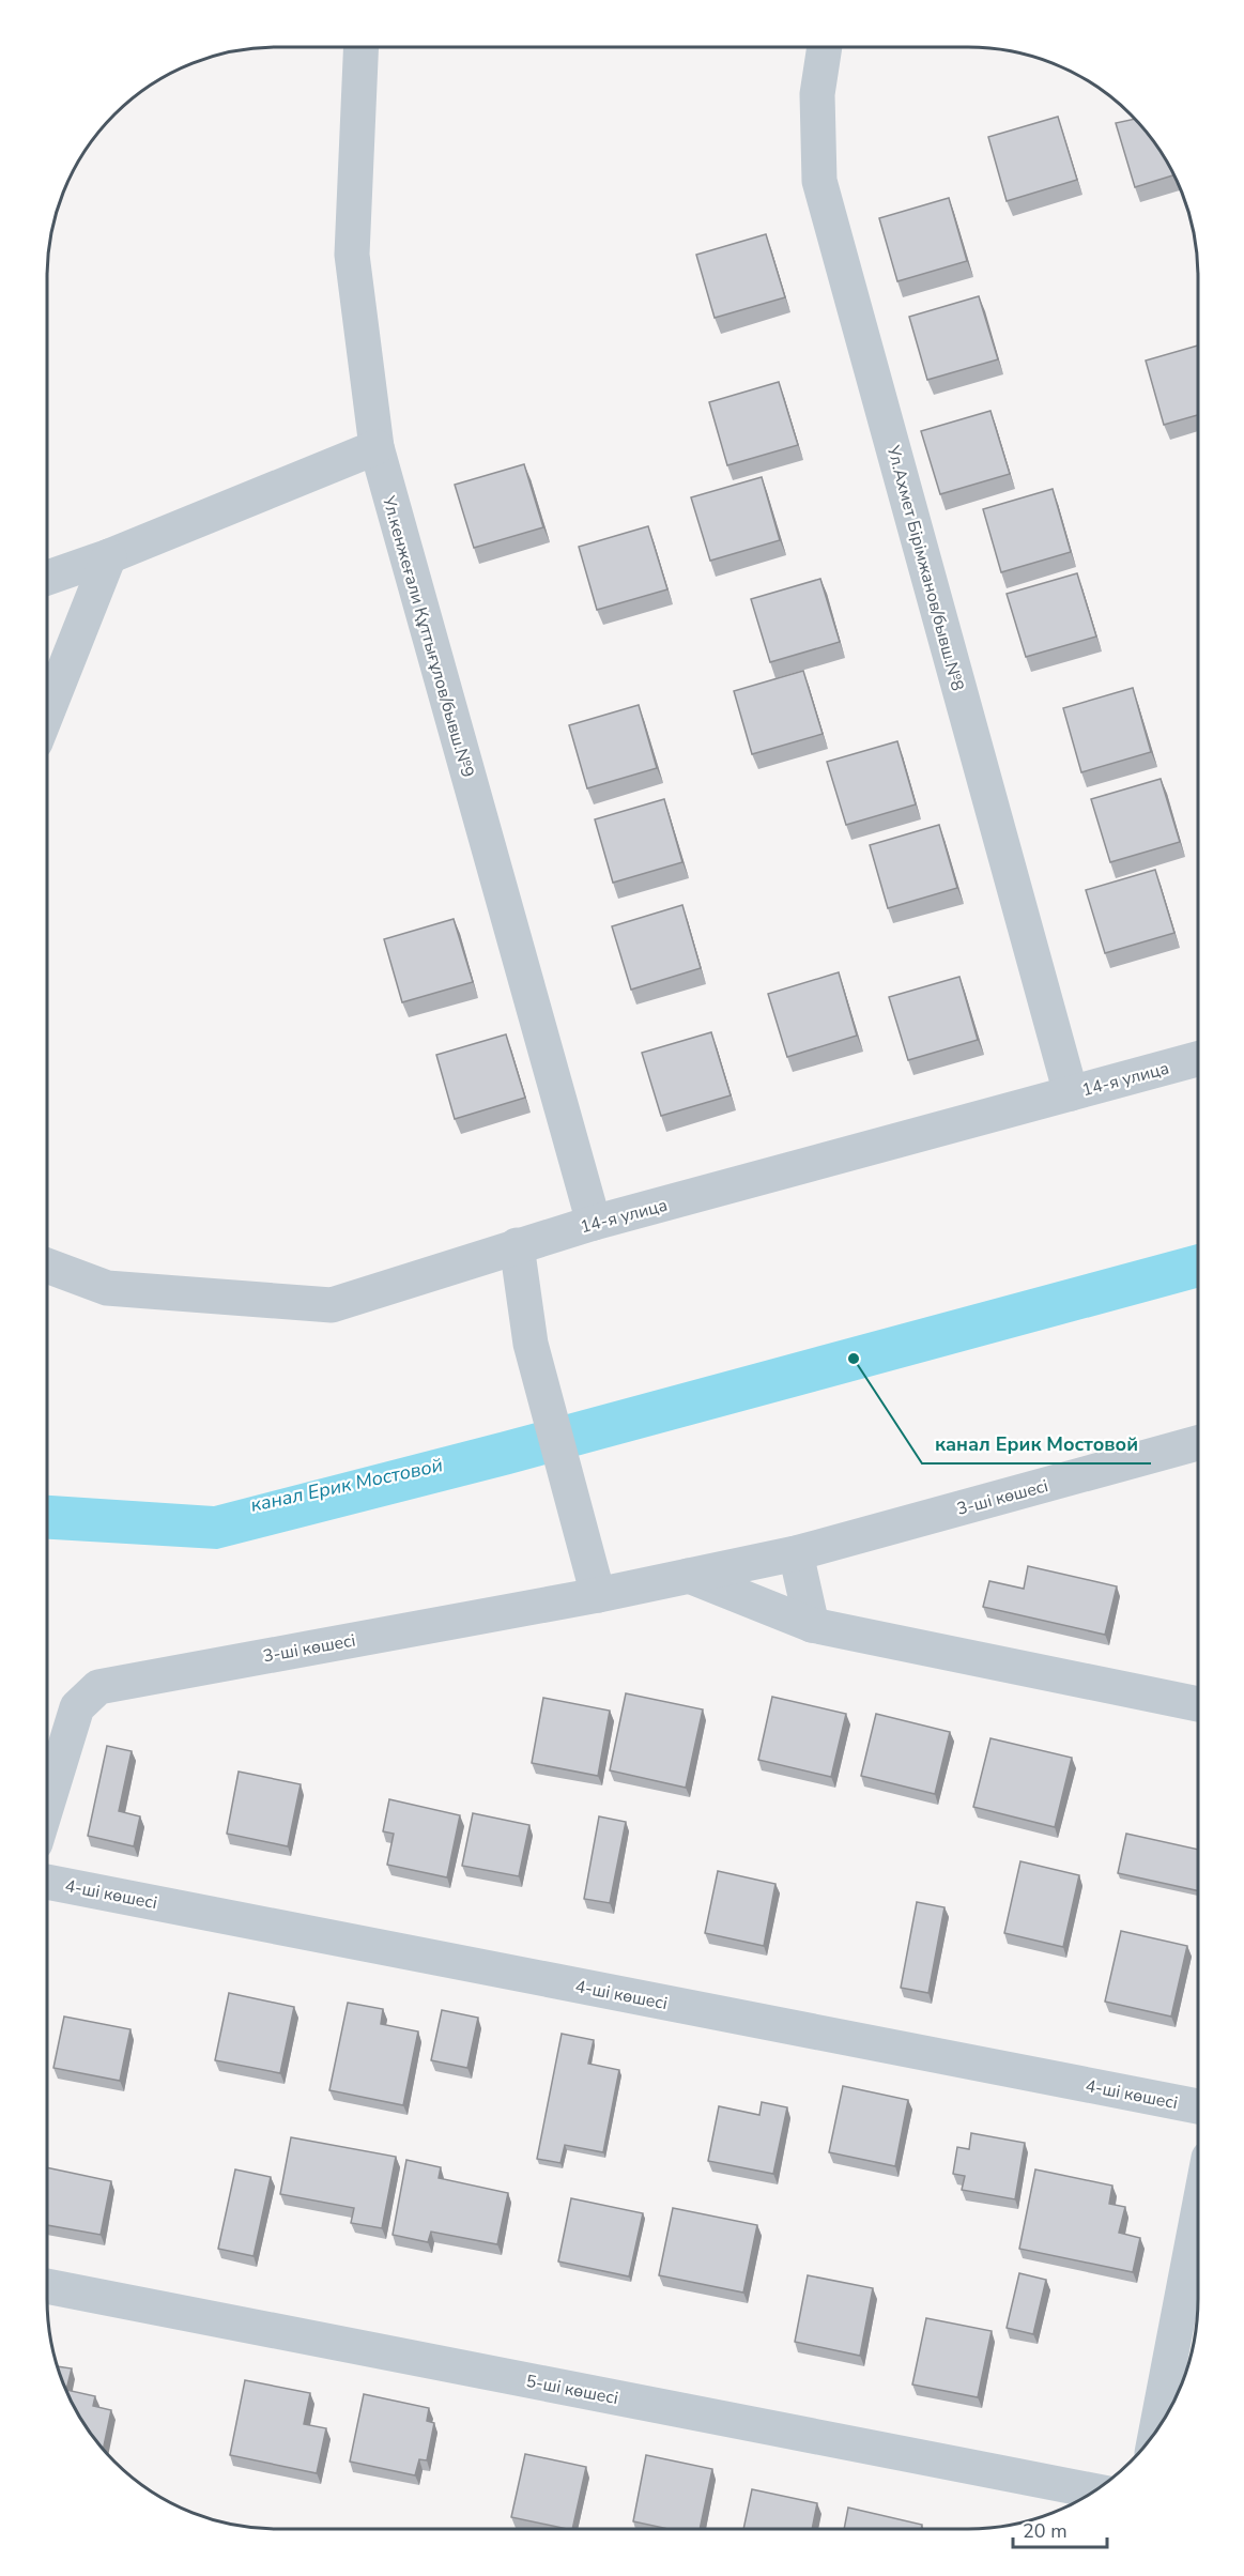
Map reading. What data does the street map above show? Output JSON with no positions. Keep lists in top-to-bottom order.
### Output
{
  "streets": {
    "street": [
      "Ул.Ахмет Бірімжанов/бывш.№8",
      "Ул.кенжеғали Құттығұлов/бывш.№9",
      "14-я улица",
      "3-ші көшесі",
      "4-ші көшесі",
      "5-ші көшесі"
    ]
  },
  "crossings": [
    ["Ул.Ахмет Бірімжанов/бывш.№8", "14-я улица"],
    ["Ул.кенжеғали Құттығұлов/бывш.№9", "14-я улица"]
  ],
  "water": ["канал Ерик Мостовой"],
  "places": ["канал Ерик Мостовой"],
  "scale_bar": "20 m"
}
